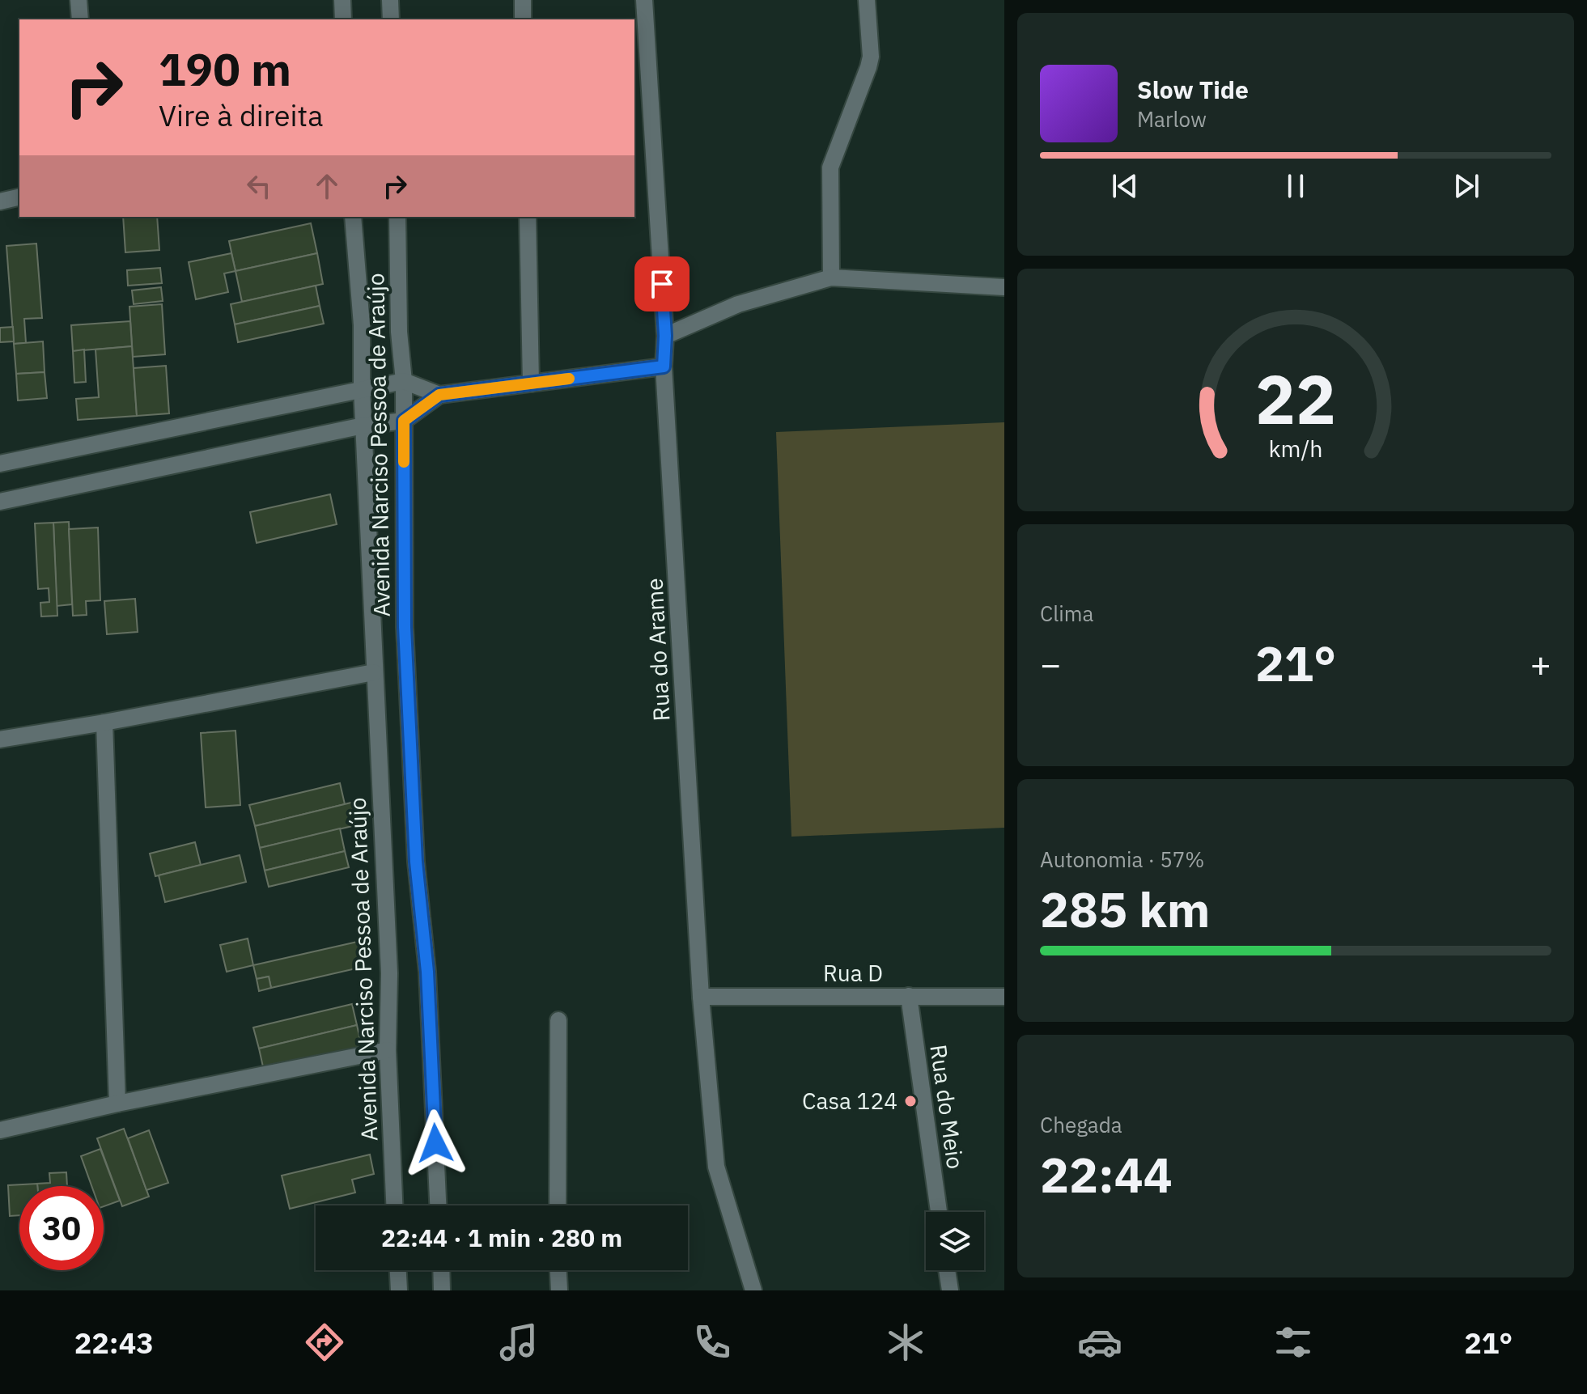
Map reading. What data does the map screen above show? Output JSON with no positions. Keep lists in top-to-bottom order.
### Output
{
  "streets": {
    "street": [
      "Avenida Narciso Pessoa de Araújo",
      "Rua do Arame",
      "Rua D",
      "Rua do Meio"
    ]
  },
  "crossings": [
    ["Rua do Arame", "Rua D"],
    ["Rua D", "Rua do Meio"]
  ],
  "places": ["Casa 124"],
  "page": {
    "turn": ["190 m", "Vire à direita"],
    "song": ["Slow Tide", "Marlow"],
    "tile": [
      "Clima",
      ["Autonomia · 57%", "285 km"],
      ["Chegada", "22:44"]
    ],
    "heat": ["−", "21°", "+"],
    "limit": "30",
    "trip": "22:44 · 1 min · 280 m",
    "tabs": ["22:43", "21°"],
    "gauge": ["22", "km/h"]
  }
}
